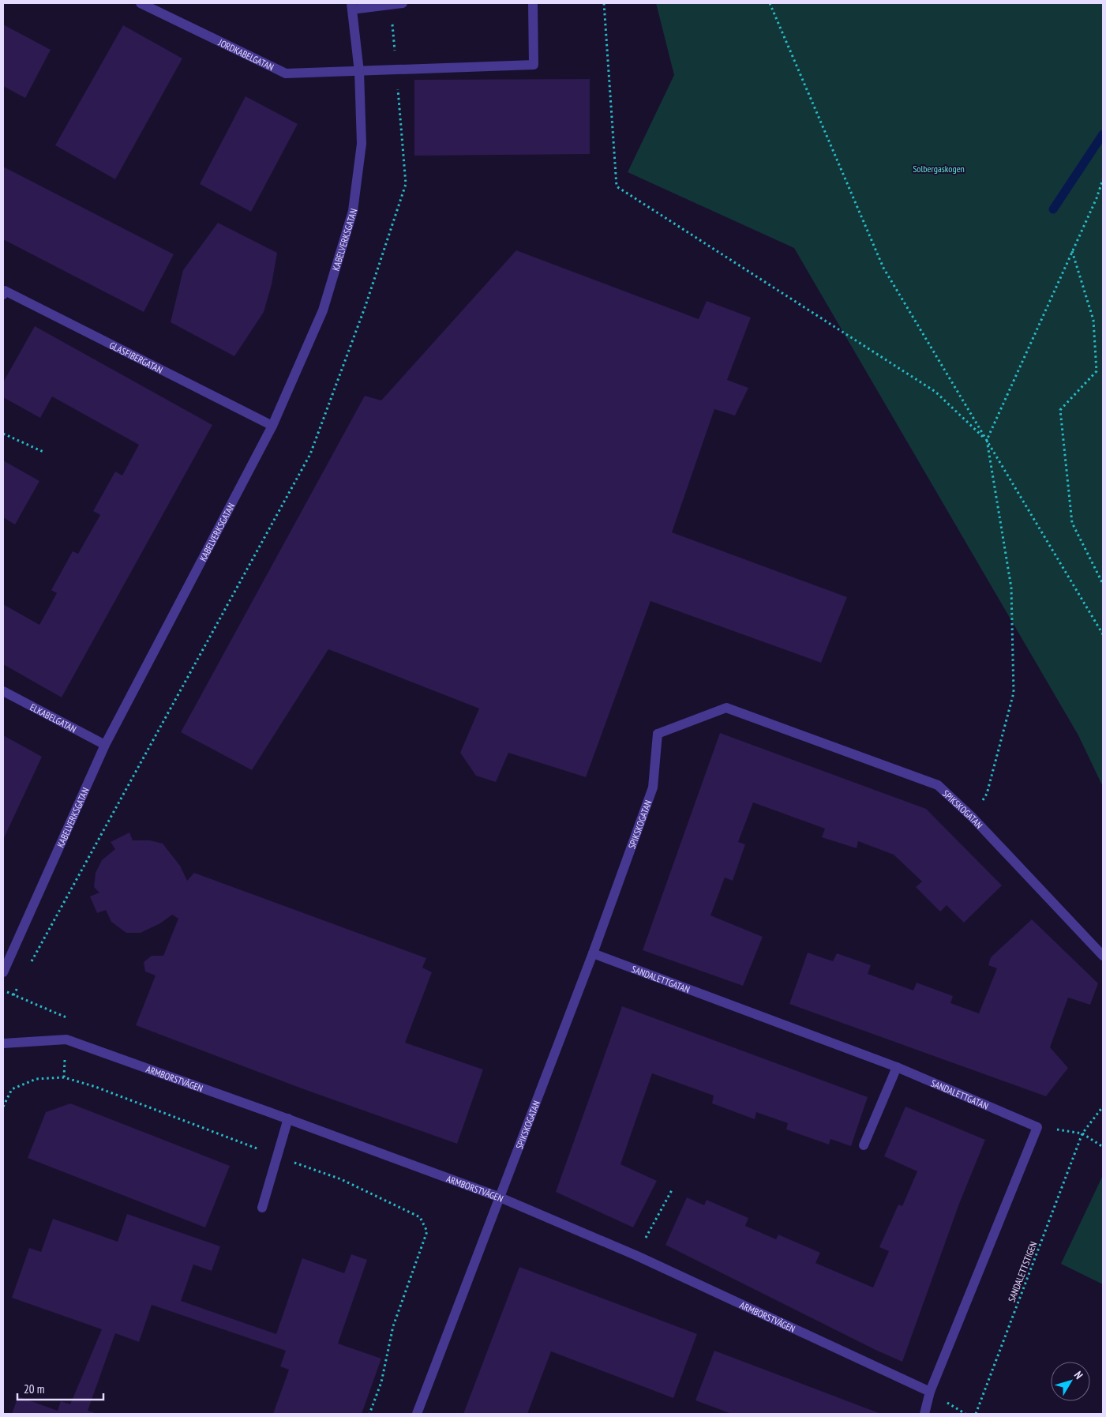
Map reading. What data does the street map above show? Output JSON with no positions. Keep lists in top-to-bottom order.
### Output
{
  "streets": {
    "street": [
      "JORDKABELGATAN",
      "KABELVERKSGATAN",
      "GLASFIBERGATAN",
      "ELKABELGATAN",
      "SPIKSKOGATAN",
      "SANDALETTGATAN",
      "ARMBORSTVÄGEN"
    ],
    "path": ["SANDALETTSTIGEN"]
  },
  "crossings": [
    ["JORDKABELGATAN", "KABELVERKSGATAN"],
    ["KABELVERKSGATAN", "GLASFIBERGATAN"],
    ["KABELVERKSGATAN", "ELKABELGATAN"],
    ["SPIKSKOGATAN", "SANDALETTGATAN"],
    ["SPIKSKOGATAN", "ARMBORSTVÄGEN"]
  ],
  "parks": ["Solbergaskogen"],
  "scale_bar": "20 m",
  "north": "top right"
}
